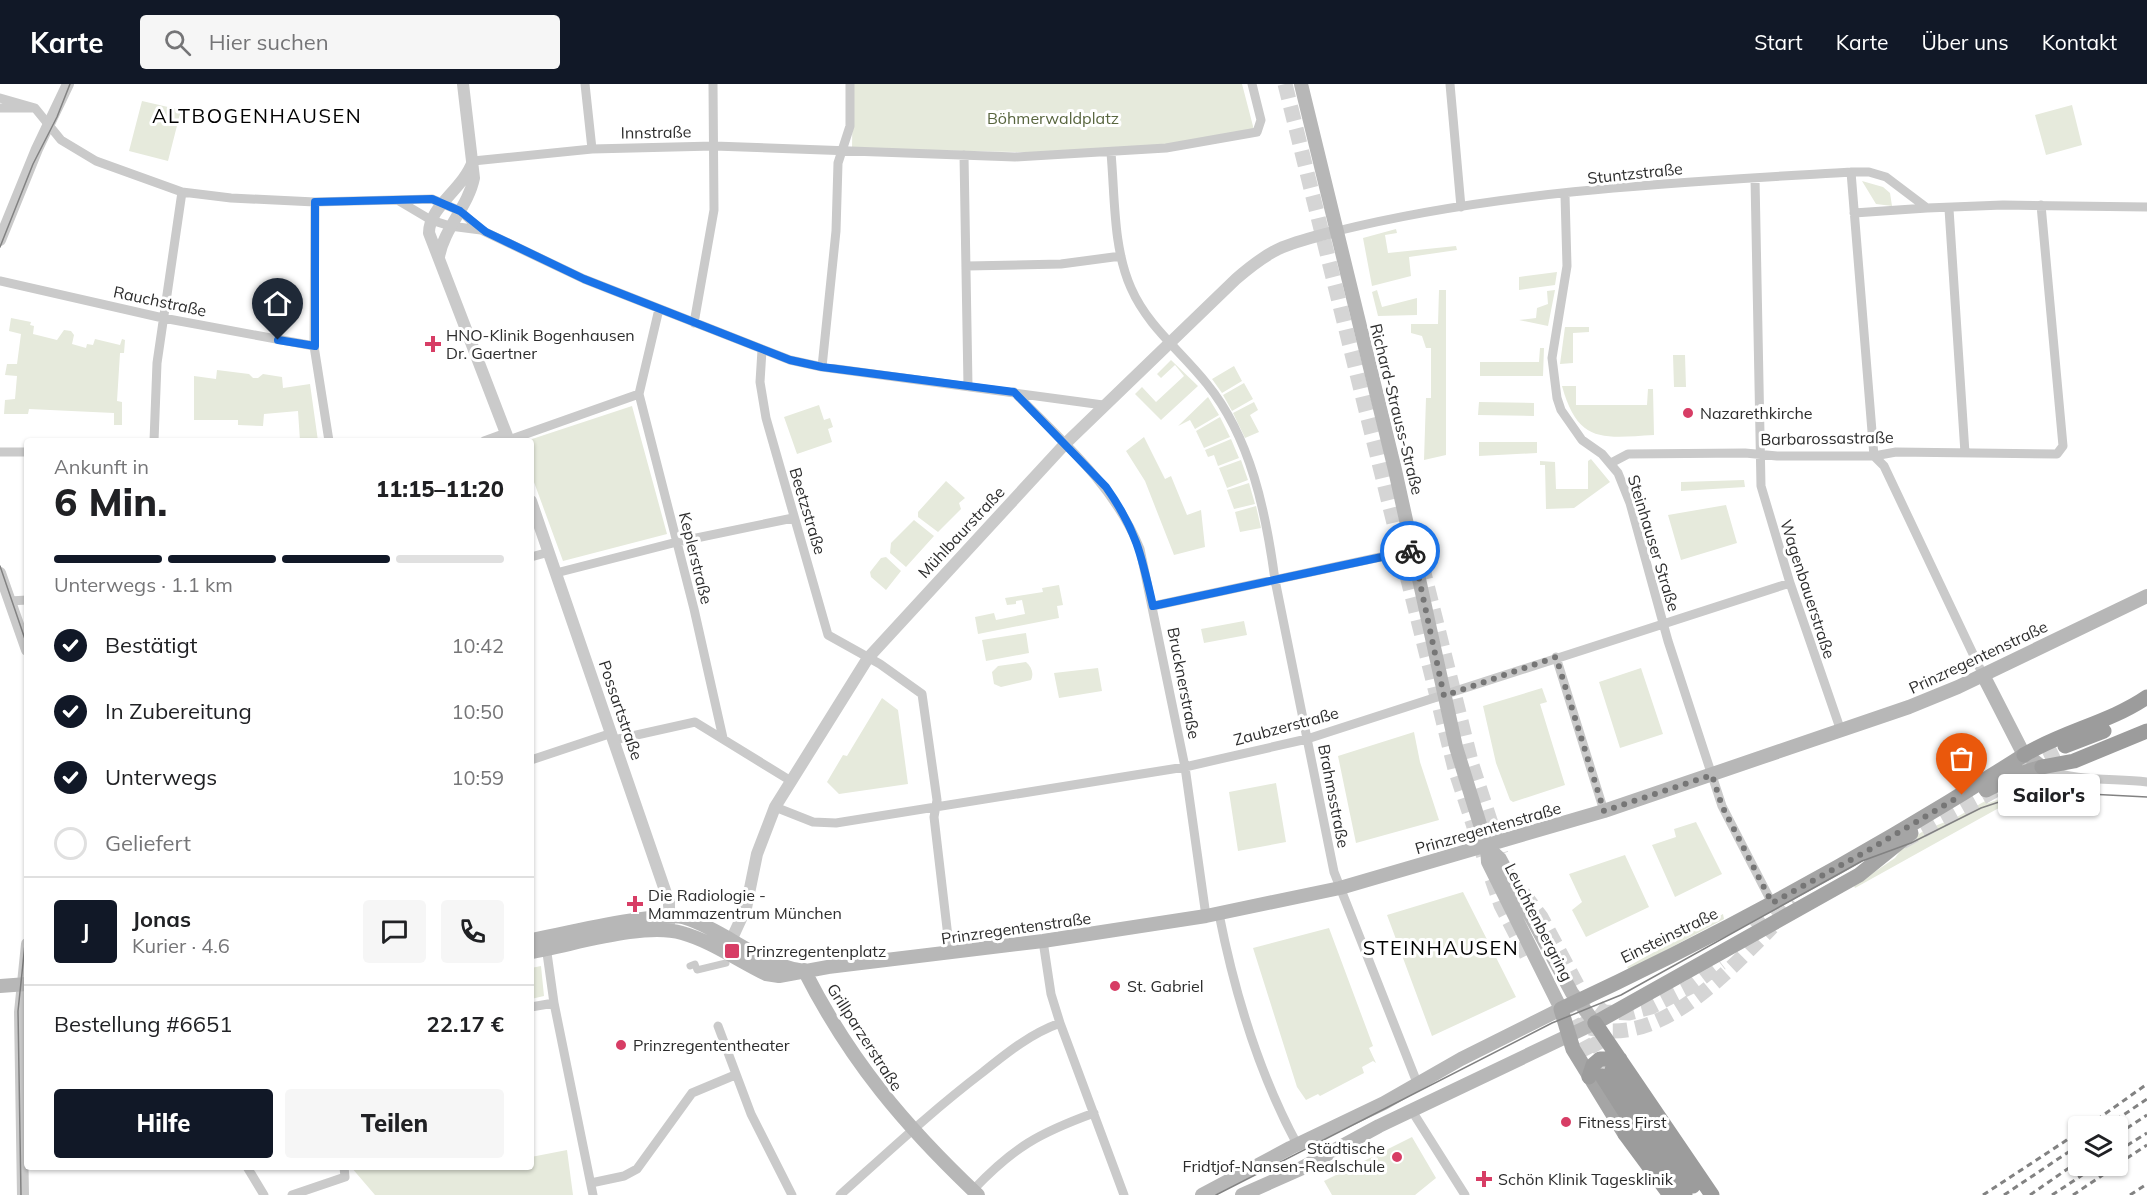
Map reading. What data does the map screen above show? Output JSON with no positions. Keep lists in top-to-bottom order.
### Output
{
  "streets": {
    "highway": ["Einsteinstraße"],
    "main road": [
      "Richard-Strauss-Straße",
      "Prinzregentenstraße",
      "Leuchtenbergring",
      "Grillparzerstraße"
    ],
    "street": [
      "Innstraße",
      "Stuntzstraße",
      "Rauchstraße",
      "Barbarossastraße",
      "Beetzstraße",
      "Mühlbaurstraße",
      "Steinhauser Straße",
      "Keplerstraße",
      "Wagenbauerstraße",
      "Brucknerstraße",
      "Possartstraße",
      "Zaubzerstraße",
      "Brahmsstraße"
    ]
  },
  "crossings": [
    ["Stuntzstraße", "Richard-Strauss-Straße"],
    ["Stuntzstraße", "Mühlbaurstraße"],
    ["Stuntzstraße", "Steinhauser Straße"],
    ["Stuntzstraße", "Wagenbauerstraße"],
    ["Richard-Strauss-Straße", "Mühlbaurstraße"],
    ["Richard-Strauss-Straße", "Prinzregentenstraße"],
    ["Richard-Strauss-Straße", "Zaubzerstraße"],
    ["Richard-Strauss-Straße", "Leuchtenbergring"],
    ["Barbarossastraße", "Steinhauser Straße"],
    ["Barbarossastraße", "Wagenbauerstraße"],
    ["Beetzstraße", "Mühlbaurstraße"],
    ["Beetzstraße", "Prinzregentenstraße"],
    ["Beetzstraße", "Zaubzerstraße"],
    ["Mühlbaurstraße", "Prinzregentenstraße"],
    ["Mühlbaurstraße", "Brucknerstraße"],
    ["Mühlbaurstraße", "Zaubzerstraße"],
    ["Mühlbaurstraße", "Brahmsstraße"],
    ["Steinhauser Straße", "Prinzregentenstraße"],
    ["Steinhauser Straße", "Zaubzerstraße"],
    ["Steinhauser Straße", "Einsteinstraße"],
    ["Wagenbauerstraße", "Prinzregentenstraße"],
    ["Wagenbauerstraße", "Zaubzerstraße"],
    ["Prinzregentenstraße", "Brucknerstraße"],
    ["Prinzregentenstraße", "Possartstraße"],
    ["Prinzregentenstraße", "Brahmsstraße"],
    ["Prinzregentenstraße", "Leuchtenbergring"],
    ["Prinzregentenstraße", "Grillparzerstraße"],
    ["Brucknerstraße", "Zaubzerstraße"],
    ["Brucknerstraße", "Einsteinstraße"],
    ["Zaubzerstraße", "Brahmsstraße"],
    ["Brahmsstraße", "Einsteinstraße"],
    ["Leuchtenbergring", "Einsteinstraße"]
  ],
  "districts": ["ALTBOGENHAUSEN", "STEINHAUSEN"],
  "parks": ["Böhmerwaldplatz"],
  "places": {
    "health": ["HNO-Klinik Bogenhausen Dr. Gaertner", "Die Radiologie - Mammazentrum München", "Schön Klinik Tagesklinik"],
    "other": [
      "Nazarethkirche",
      "Sailor's",
      "St. Gabriel",
      "Prinzregententheater",
      "Fitness First",
      "Städtische Fridtjof-Nansen-Realschule"
    ],
    "transit": ["Prinzregentenplatz"]
  },
  "page": {
    "header": "Karte",
    "search": "Hier suchen",
    "nav": [
      "Start",
      "Karte",
      "Über uns",
      "Kontakt"
    ],
    "heading": ["6 Min.", "Ankunft in", "11:15–11:20"],
    "panel": [
      "Jonas",
      "Kurier · 4.6",
      "Bestellung #6651",
      "22.17 €"
    ],
    "bar": "Unterwegs · 1.1 km",
    "list": [
      ["Bestätigt", "10:42"],
      ["In Zubereitung", "10:50"],
      ["Unterwegs", "10:59"],
      "Geliefert"
    ],
    "bubble": "Sailor's",
    "round": "J",
    "buttons": ["Hilfe", "Teilen"]
  }
}
